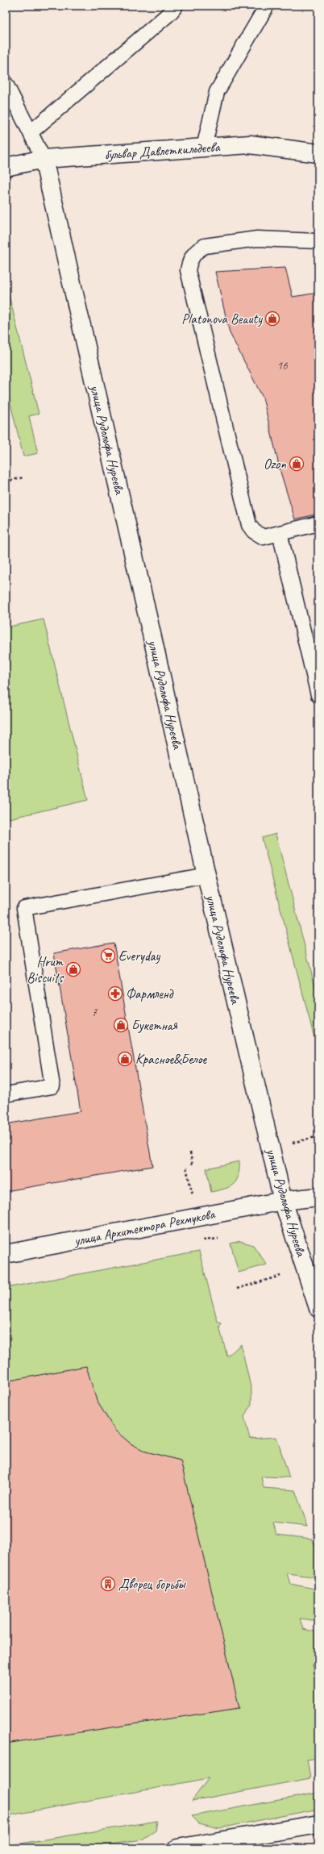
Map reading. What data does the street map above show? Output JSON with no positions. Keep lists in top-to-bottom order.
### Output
{
  "streets": {
    "street": ["бульвар Давлеткильдеева", "улица Рудольфа Нуреева", "улица Архитектора Рехмукова"]
  },
  "crossings": [
    ["бульвар Давлеткильдеева", "улица Рудольфа Нуреева"],
    ["улица Рудольфа Нуреева", "улица Архитектора Рехмукова"]
  ],
  "places": {
    "shop": [
      "Platonova Beauty",
      "Ozon",
      "Hrum Biscuits",
      "Букетная",
      "Красное&Белое"
    ],
    "supermarket": ["Everyday"],
    "pharmacy": ["Фармленд"],
    "building": ["Дворец борьбы"]
  },
  "house_numbers": ["16", "7"]
}
